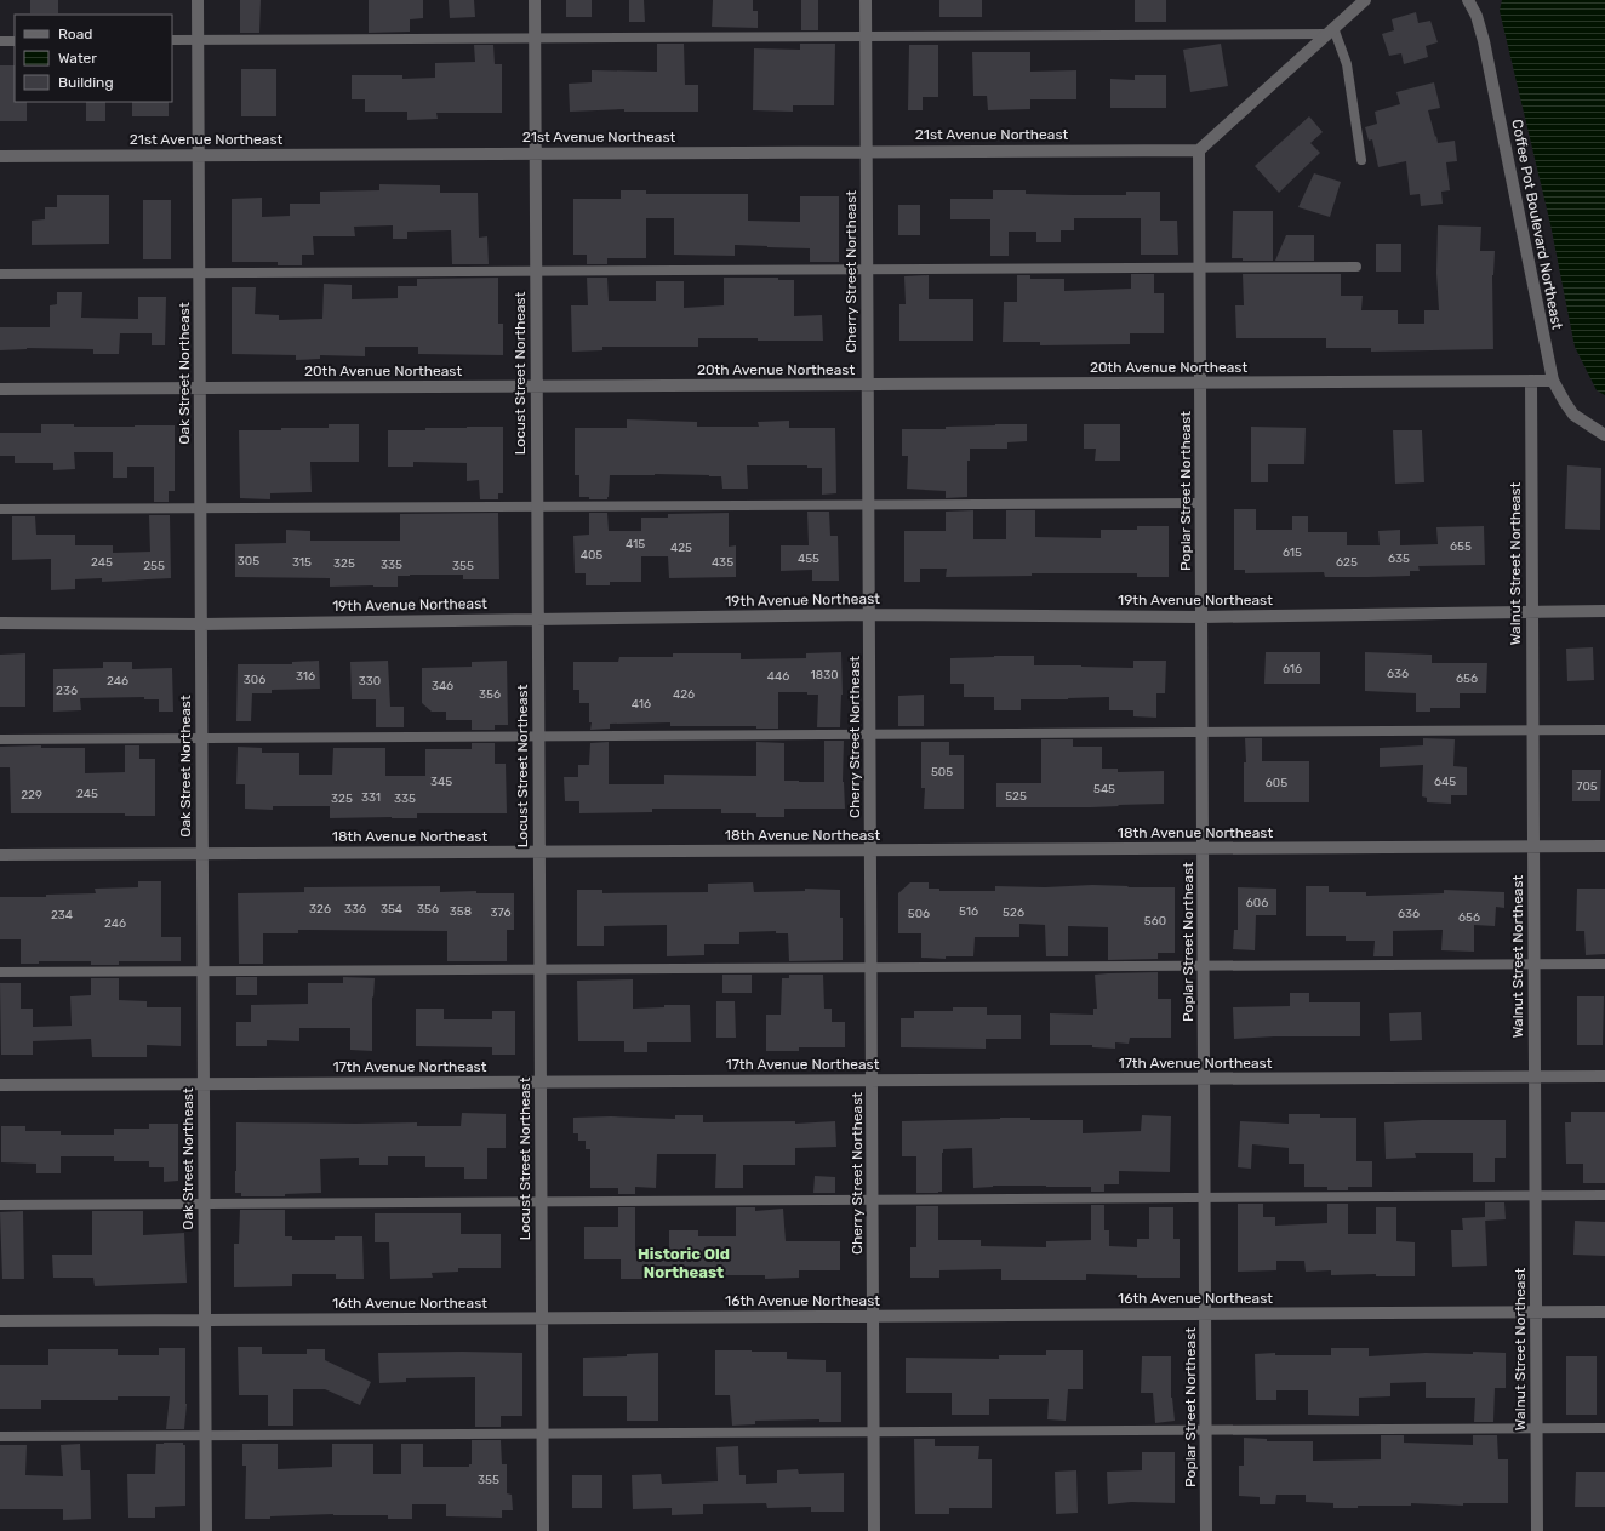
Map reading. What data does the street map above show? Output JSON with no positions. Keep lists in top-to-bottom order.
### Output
{
  "streets": {
    "street": [
      "21st Avenue Northeast",
      "Coffee Pot Boulevard Northeast",
      "Cherry Street Northeast",
      "20th Avenue Northeast",
      "Oak Street Northeast",
      "Locust Street Northeast",
      "Poplar Street Northeast",
      "Walnut Street Northeast",
      "19th Avenue Northeast",
      "18th Avenue Northeast",
      "17th Avenue Northeast",
      "16th Avenue Northeast"
    ]
  },
  "crossings": [
    ["21st Avenue Northeast", "Cherry Street Northeast"],
    ["21st Avenue Northeast", "Oak Street Northeast"],
    ["21st Avenue Northeast", "Locust Street Northeast"],
    ["21st Avenue Northeast", "Poplar Street Northeast"],
    ["Coffee Pot Boulevard Northeast", "20th Avenue Northeast"],
    ["Cherry Street Northeast", "20th Avenue Northeast"],
    ["Cherry Street Northeast", "19th Avenue Northeast"],
    ["Cherry Street Northeast", "18th Avenue Northeast"],
    ["Cherry Street Northeast", "17th Avenue Northeast"],
    ["Cherry Street Northeast", "16th Avenue Northeast"],
    ["20th Avenue Northeast", "Oak Street Northeast"],
    ["20th Avenue Northeast", "Locust Street Northeast"],
    ["20th Avenue Northeast", "Poplar Street Northeast"],
    ["20th Avenue Northeast", "Walnut Street Northeast"],
    ["Oak Street Northeast", "19th Avenue Northeast"],
    ["Oak Street Northeast", "18th Avenue Northeast"],
    ["Oak Street Northeast", "17th Avenue Northeast"],
    ["Oak Street Northeast", "16th Avenue Northeast"],
    ["Locust Street Northeast", "19th Avenue Northeast"],
    ["Locust Street Northeast", "18th Avenue Northeast"],
    ["Locust Street Northeast", "17th Avenue Northeast"],
    ["Locust Street Northeast", "16th Avenue Northeast"],
    ["Poplar Street Northeast", "19th Avenue Northeast"],
    ["Poplar Street Northeast", "18th Avenue Northeast"],
    ["Poplar Street Northeast", "17th Avenue Northeast"],
    ["Poplar Street Northeast", "16th Avenue Northeast"],
    ["Walnut Street Northeast", "19th Avenue Northeast"],
    ["Walnut Street Northeast", "18th Avenue Northeast"],
    ["Walnut Street Northeast", "17th Avenue Northeast"],
    ["Walnut Street Northeast", "16th Avenue Northeast"]
  ],
  "districts": ["Historic Old Northeast"],
  "house_numbers": [
    "415",
    "655",
    "425",
    "615",
    "405",
    "455",
    "635",
    "305",
    "245",
    "315",
    "435",
    "625",
    "325",
    "335",
    "255",
    "355",
    "616",
    "636",
    "1830",
    "316",
    "446",
    "656",
    "306",
    "246",
    "330",
    "346",
    "236",
    "356",
    "426",
    "416",
    "505",
    "345",
    "645",
    "605",
    "705",
    "545",
    "245",
    "229",
    "525",
    "331",
    "325",
    "335",
    "606",
    "326",
    "336",
    "354",
    "356",
    "358",
    "516",
    "376",
    "526",
    "506",
    "636",
    "234",
    "656",
    "560",
    "246",
    "355"
  ],
  "legend": ["Road", "Water", "Building"]
}
